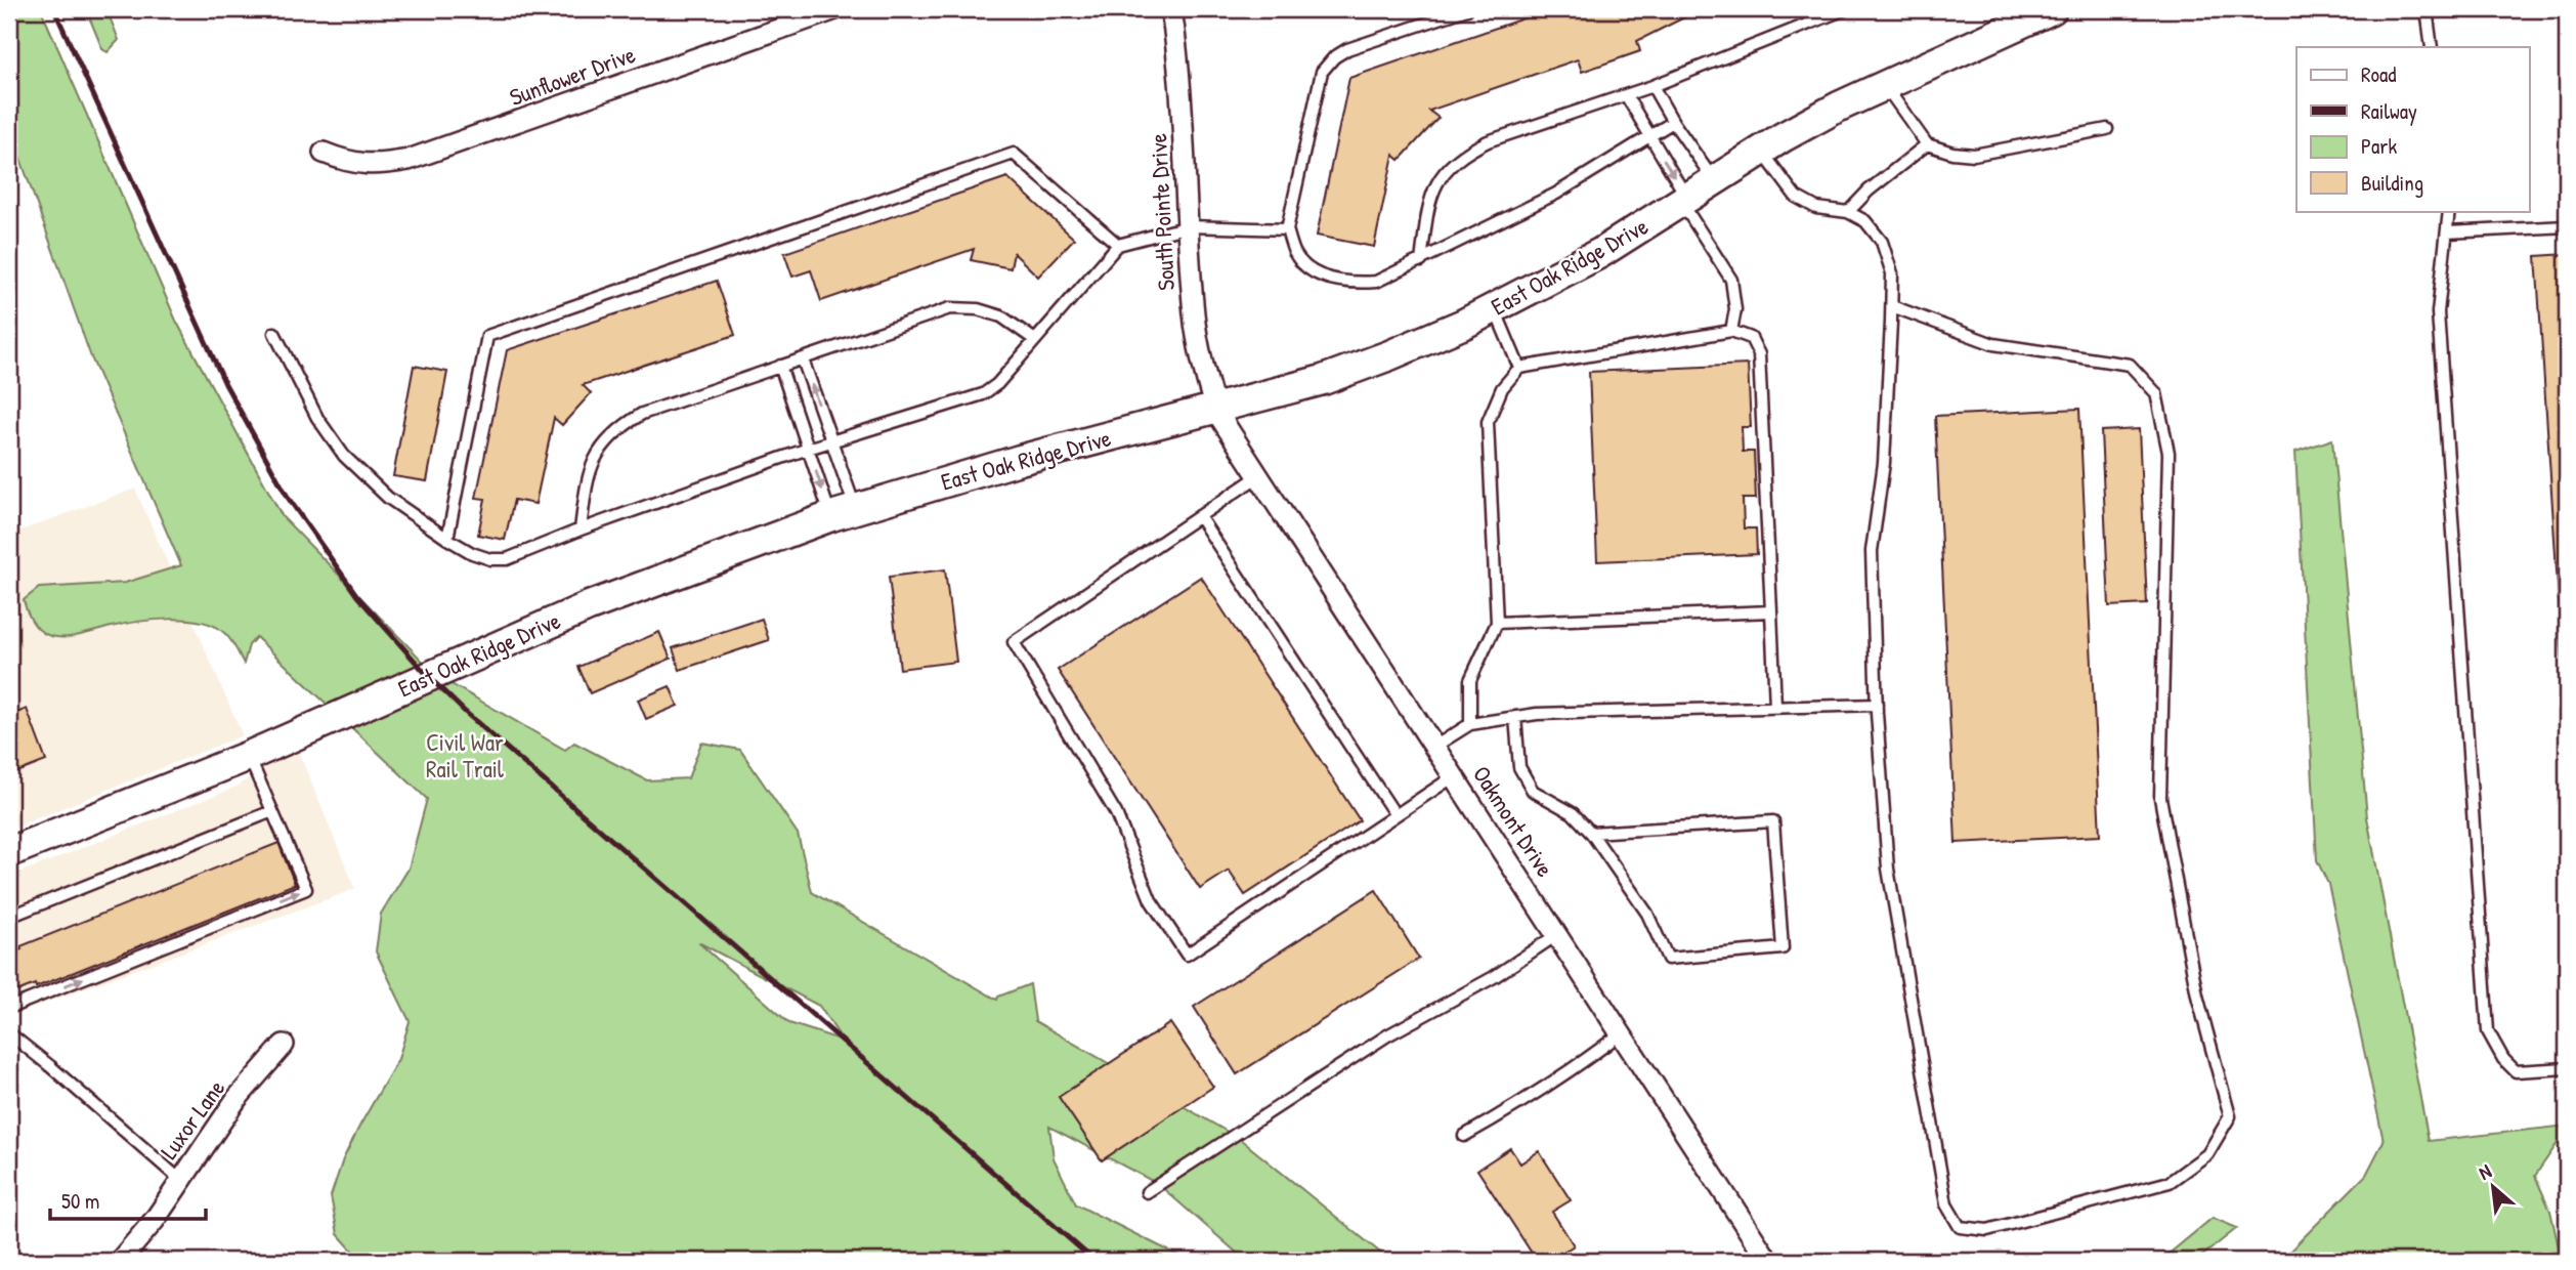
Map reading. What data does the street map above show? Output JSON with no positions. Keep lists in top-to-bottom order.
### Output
{
  "streets": {
    "main road": ["East Oak Ridge Drive"],
    "street": [
      "Sunflower Drive",
      "South Pointe Drive",
      "Oakmont Drive",
      "Luxor Lane"
    ]
  },
  "crossings": [
    ["South Pointe Drive", "East Oak Ridge Drive"],
    ["South Pointe Drive", "Oakmont Drive"],
    ["East Oak Ridge Drive", "Oakmont Drive"]
  ],
  "parks": ["Civil War Rail Trail"],
  "legend": [
    "Road",
    "Railway",
    "Park",
    "Building"
  ],
  "scale_bar": "50 m",
  "north": "top left"
}
